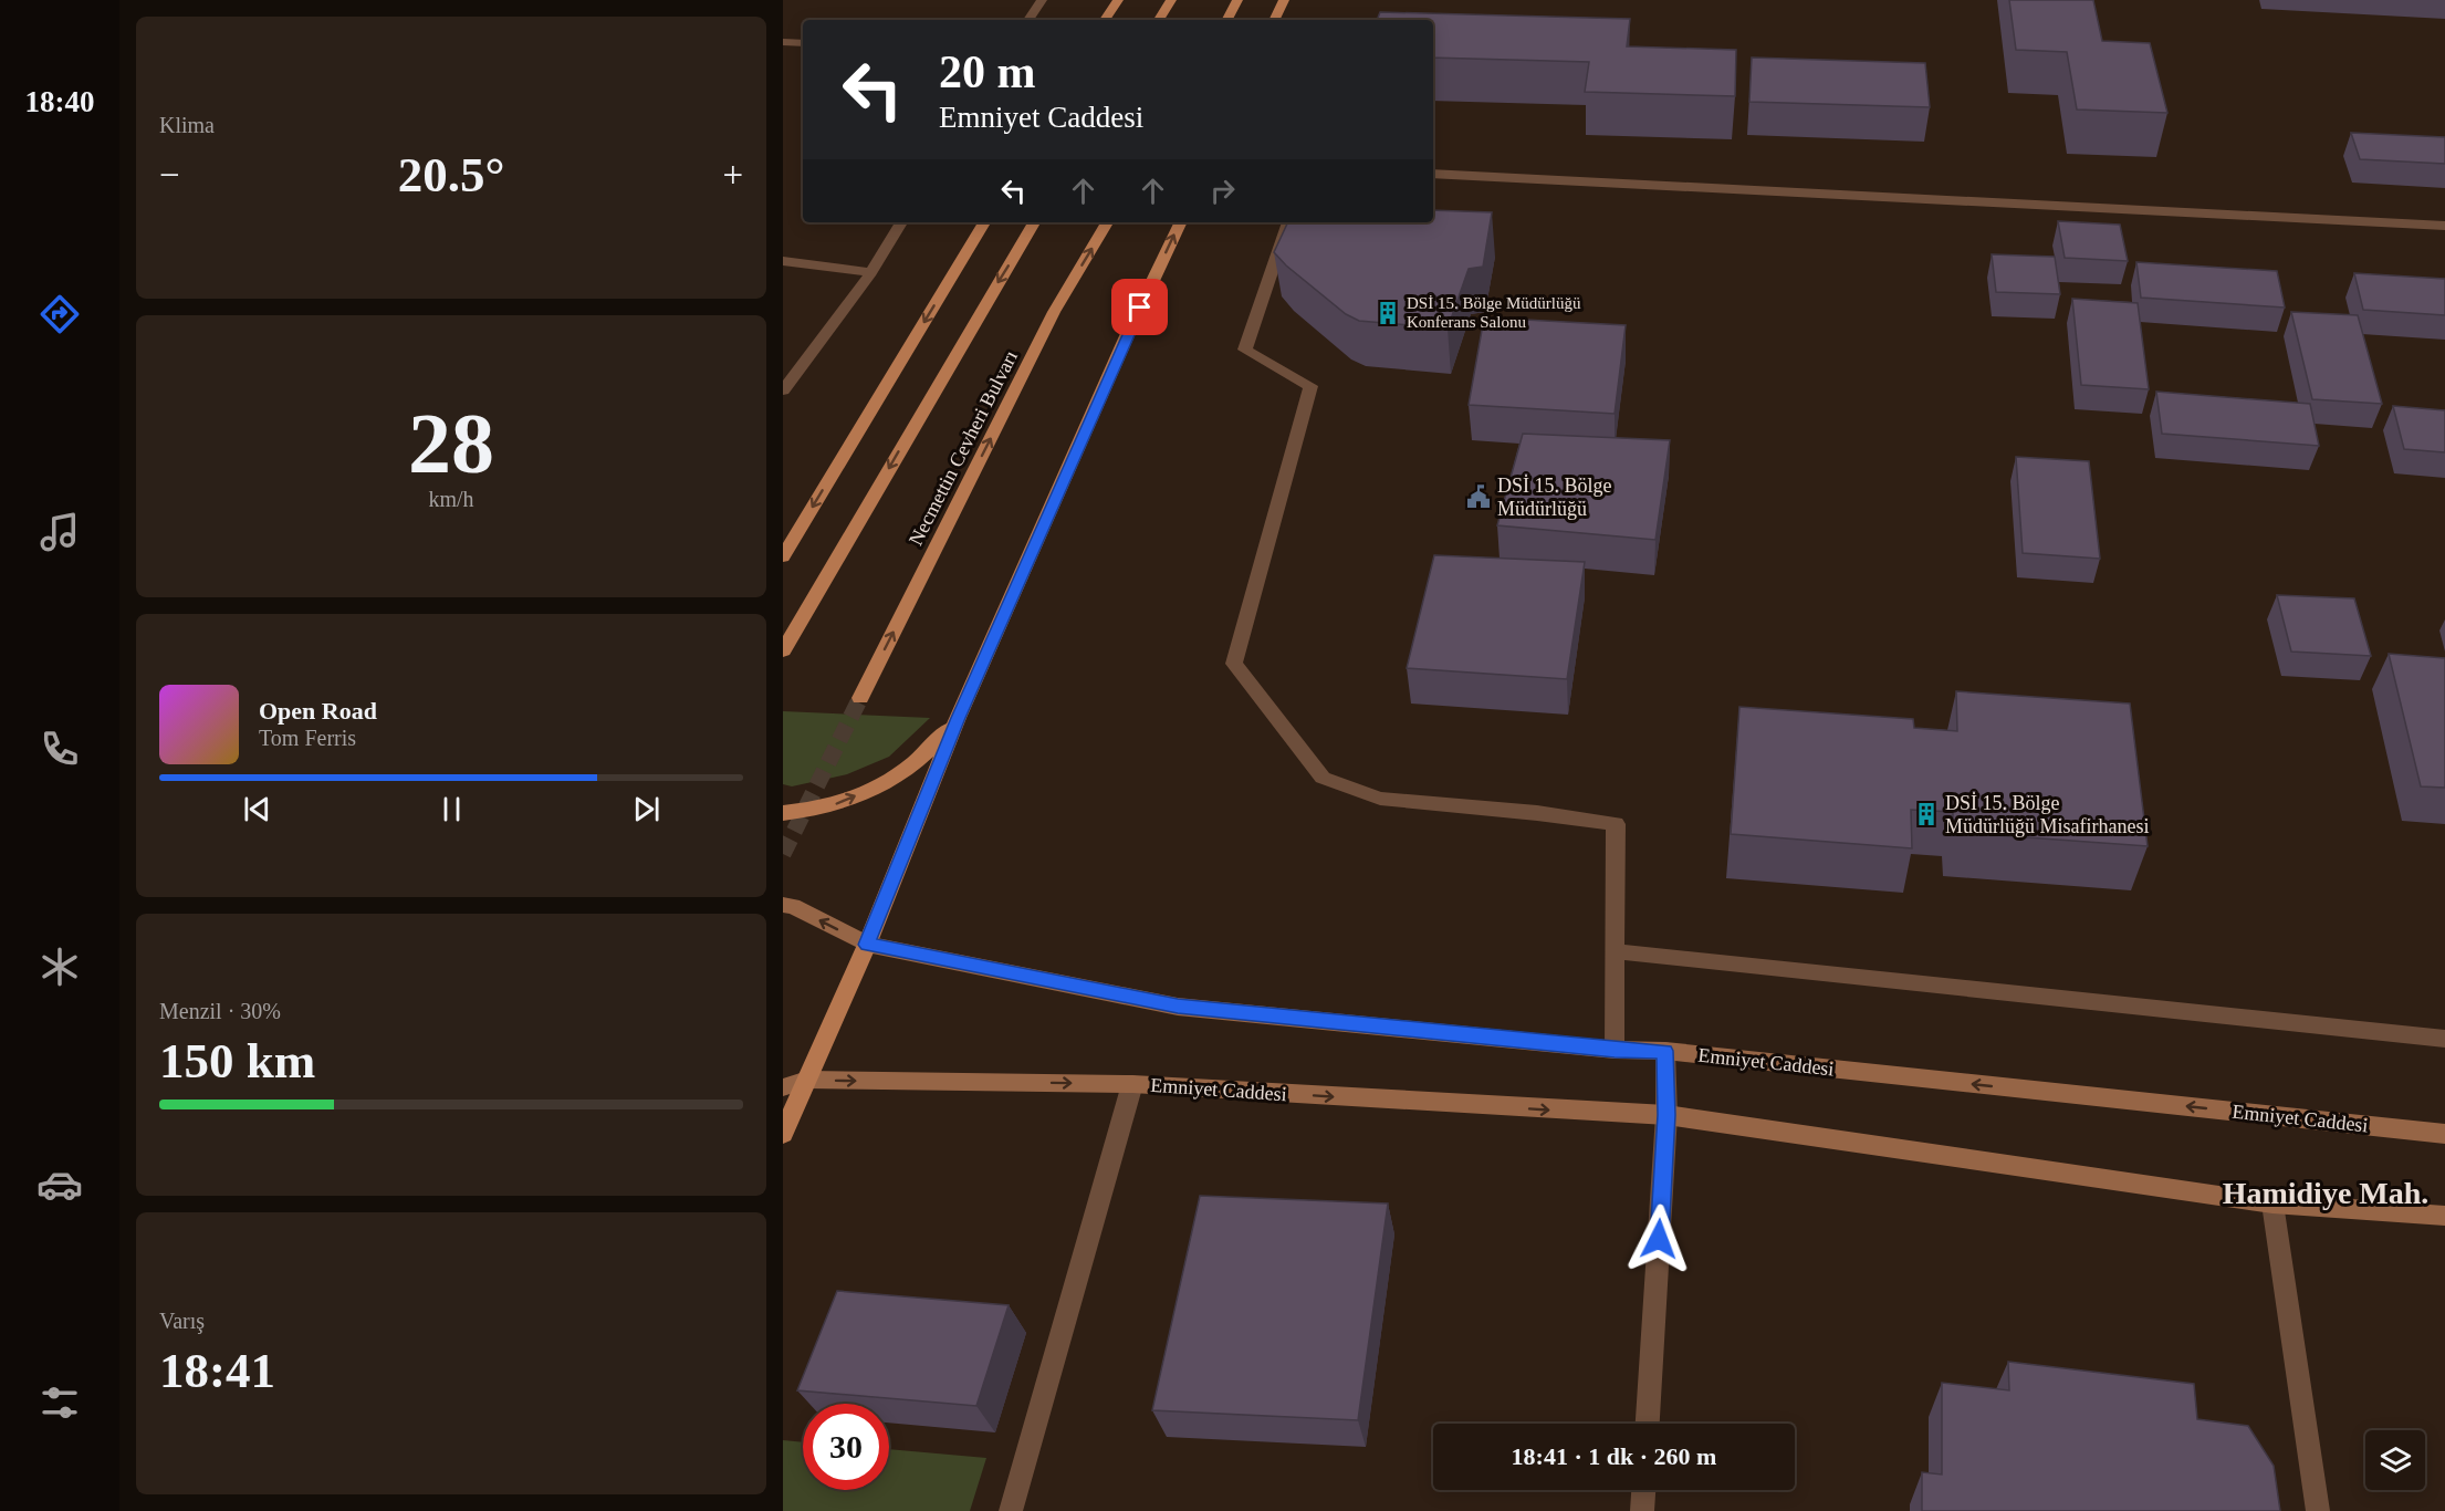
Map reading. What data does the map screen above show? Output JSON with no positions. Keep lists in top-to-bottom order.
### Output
{
  "streets": {
    "main road": ["Necmettin Cevheri Bulvarı", "Emniyet Caddesi"]
  },
  "districts": ["Hamidiye Mah."],
  "places": {
    "building": ["DSİ 15. Bölge Müdürlüğü Konferans Salonu", "DSİ 15. Bölge Müdürlüğü Misafirhanesi"],
    "public building": ["DSİ 15. Bölge Müdürlüğü"]
  },
  "page": {
    "tabs": "18:40",
    "tile": [
      "Klima",
      ["28", "km/h"],
      ["Menzil · 30%", "150 km"],
      ["Varış", "18:41"]
    ],
    "turn": ["20 m", "Emniyet Caddesi"],
    "heat": ["−", "20.5°", "+"],
    "song": ["Open Road", "Tom Ferris"],
    "limit": "30",
    "trip": "18:41 · 1 dk · 260 m"
  }
}
